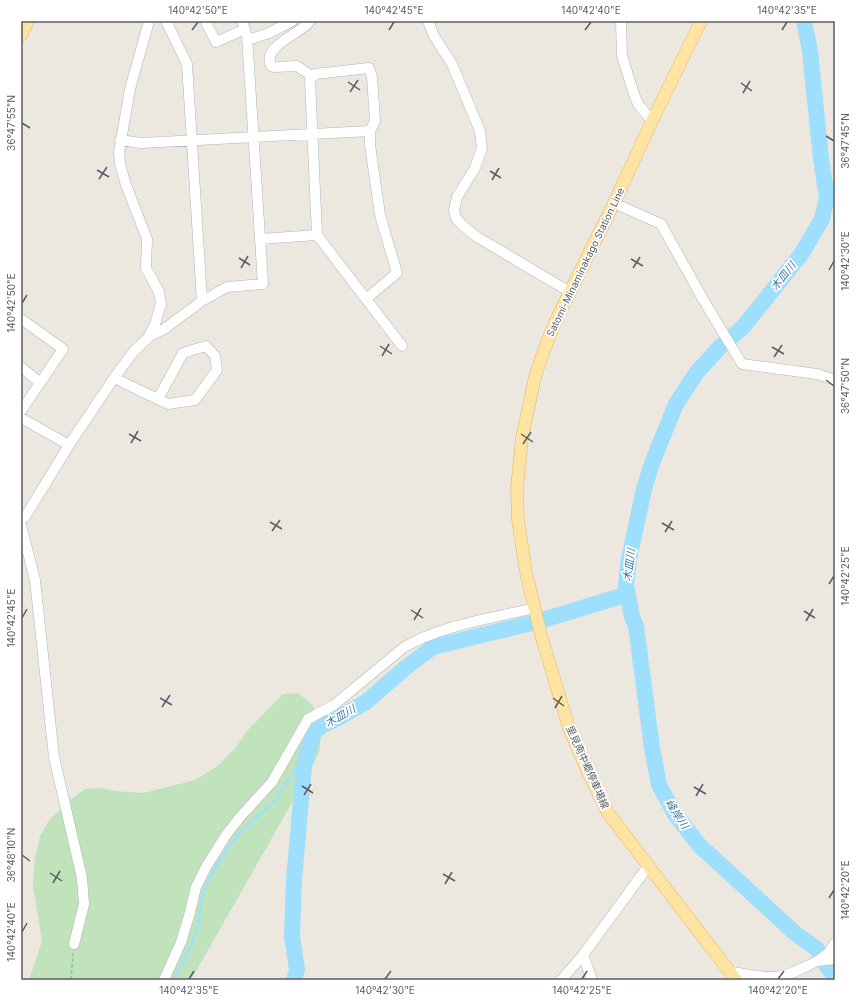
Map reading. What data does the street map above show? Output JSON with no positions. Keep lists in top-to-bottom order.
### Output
{
  "streets": {
    "main road": ["Satomi-Minaminakago Station Line", "里見南中郷停車場線"]
  },
  "crossings": [
    ["Satomi-Minaminakago Station Line", "里見南中郷停車場線"]
  ],
  "water": ["木皿川", "峰岸川"],
  "coordinates": [
    "140°42'50\"E",
    "140°42'45\"E",
    "140°42'40\"E",
    "140°42'35\"E",
    "36°47'55\"N",
    "36°47'45\"N",
    "140°42'30\"E",
    "36°47'50\"N",
    "140°42'25\"E",
    "36°48'10\"N",
    "140°42'20\"E"
  ]
}
